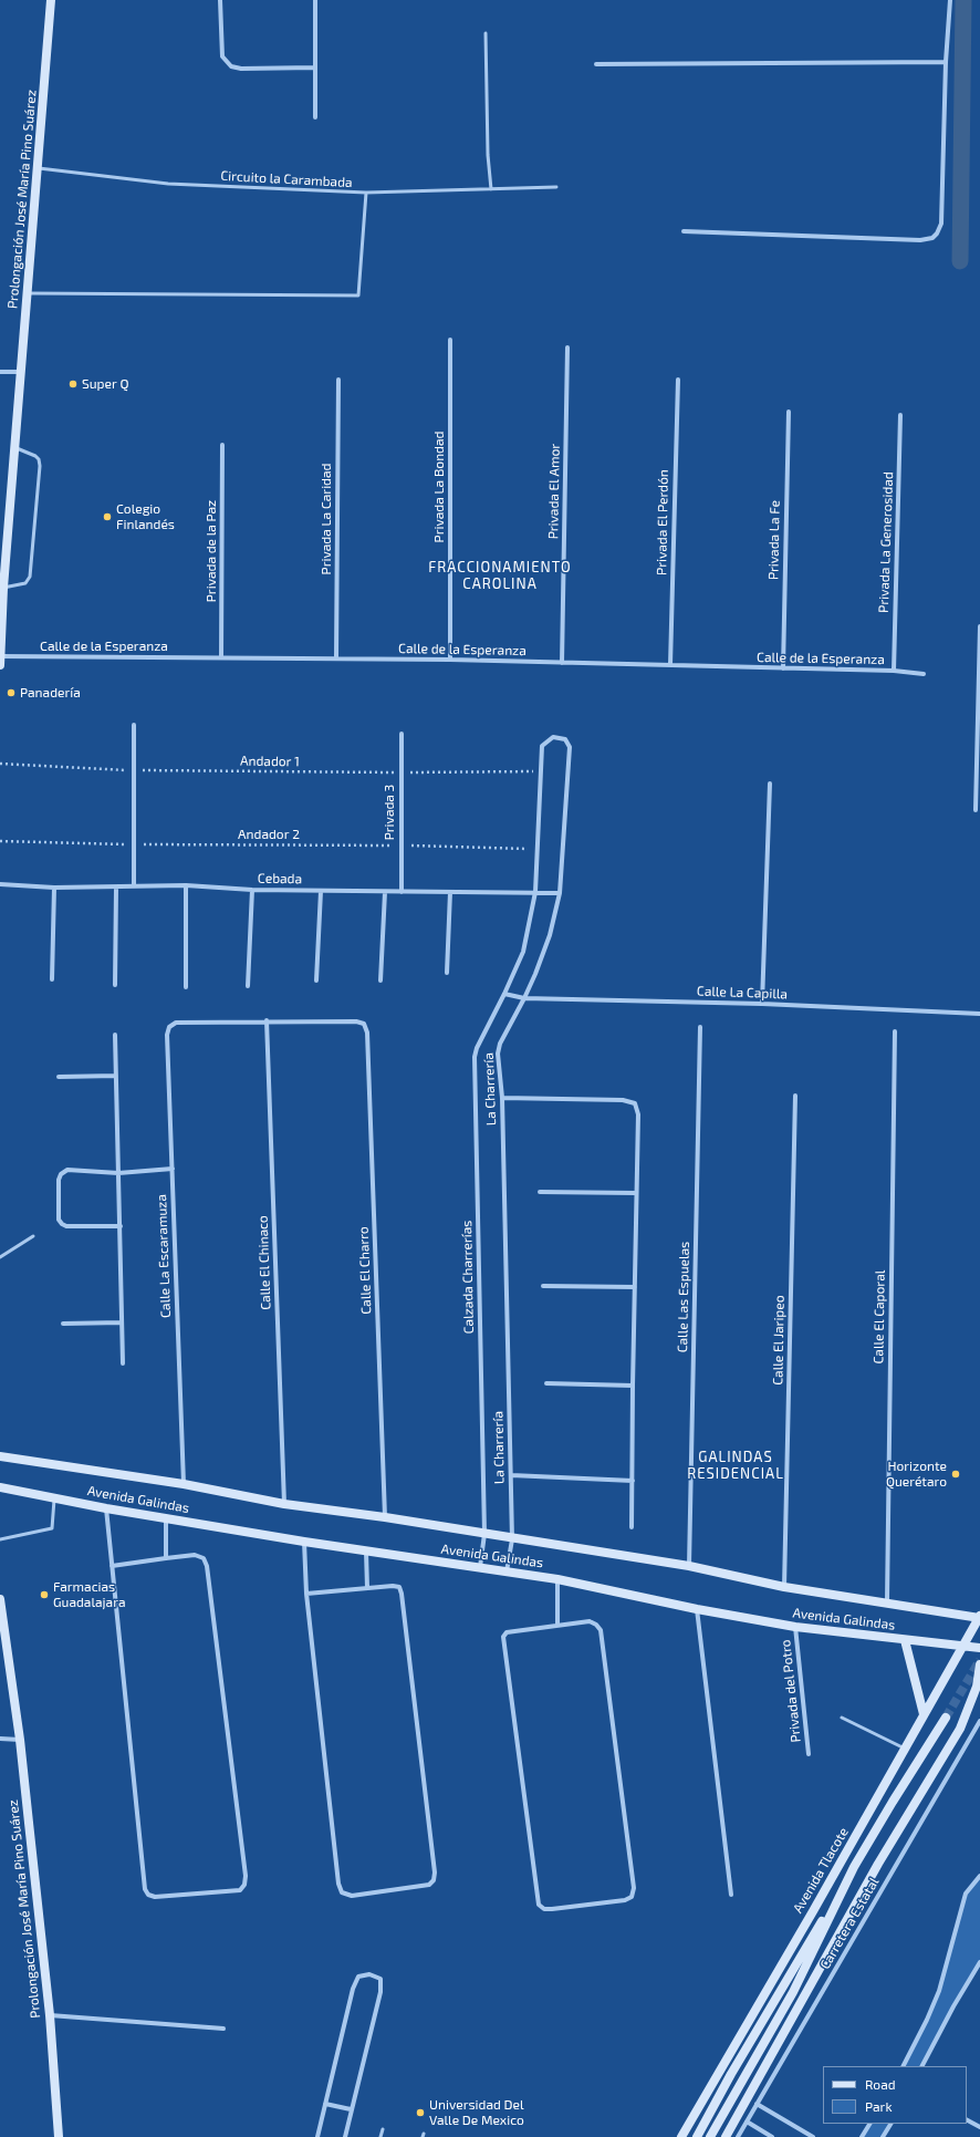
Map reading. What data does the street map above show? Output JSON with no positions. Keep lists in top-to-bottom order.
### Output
{
  "streets": {
    "main road": ["Prolongación José María Pino Suárez", "Avenida Galindas", "Avenida Tlacote"],
    "street": [
      "Privada La Bondad",
      "Privada El Amor",
      "Privada La Caridad",
      "Privada El Perdón",
      "Privada La Fe",
      "Privada La Generosidad",
      "Privada de la Paz",
      "Calle de la Esperanza",
      "Privada 3",
      "Cebada",
      "Calle La Capilla",
      "La Charrería",
      "Calle La Escaramuza",
      "Calle El Chinaco",
      "Calle El Charro",
      "Calzada Charrerías",
      "Calle Las Espuelas",
      "Calle El Caporal",
      "Calle El Jaripeo",
      "Privada del Potro",
      "Carretera Estatal"
    ],
    "lane": ["Circuito la Carambada"],
    "path": ["Andador 1", "Andador 2"]
  },
  "crossings": [
    ["Circuito la Carambada", "Prolongación José María Pino Suárez"],
    ["Prolongación José María Pino Suárez", "Calle de la Esperanza"],
    ["Privada La Bondad", "Calle de la Esperanza"],
    ["Privada El Amor", "Calle de la Esperanza"],
    ["Privada La Caridad", "Calle de la Esperanza"],
    ["Privada El Perdón", "Calle de la Esperanza"],
    ["Privada La Fe", "Calle de la Esperanza"],
    ["Privada La Generosidad", "Calle de la Esperanza"],
    ["Privada de la Paz", "Calle de la Esperanza"],
    ["Andador 1", "Privada 3"],
    ["Andador 1", "La Charrería"],
    ["Privada 3", "Andador 2"],
    ["Privada 3", "Cebada"],
    ["Andador 2", "La Charrería"],
    ["Cebada", "La Charrería"],
    ["Cebada", "Calzada Charrerías"],
    ["Calle La Capilla", "La Charrería"],
    ["Calle La Capilla", "Calzada Charrerías"],
    ["La Charrería", "Calzada Charrerías"],
    ["La Charrería", "Avenida Galindas"],
    ["Calle La Escaramuza", "Calle El Chinaco"],
    ["Calle La Escaramuza", "Calle El Charro"],
    ["Calle La Escaramuza", "Avenida Galindas"],
    ["Calle El Chinaco", "Calle El Charro"],
    ["Calle El Chinaco", "Avenida Galindas"],
    ["Calle El Charro", "Avenida Galindas"],
    ["Calzada Charrerías", "Avenida Galindas"],
    ["Calle Las Espuelas", "Avenida Galindas"],
    ["Calle El Caporal", "Avenida Galindas"],
    ["Calle El Jaripeo", "Avenida Galindas"],
    ["Avenida Galindas", "Privada del Potro"],
    ["Avenida Galindas", "Avenida Tlacote"]
  ],
  "districts": ["FRACCIONAMIENTO CAROLINA", "GALINDAS RESIDENCIAL"],
  "places": [
    "Super Q",
    "Colegio Finlandés",
    "Panadería",
    "Horizonte Querétaro",
    "Farmacias Guadalajara",
    "Universidad Del Valle De Mexico"
  ],
  "legend": ["Road", "Park"]
}
